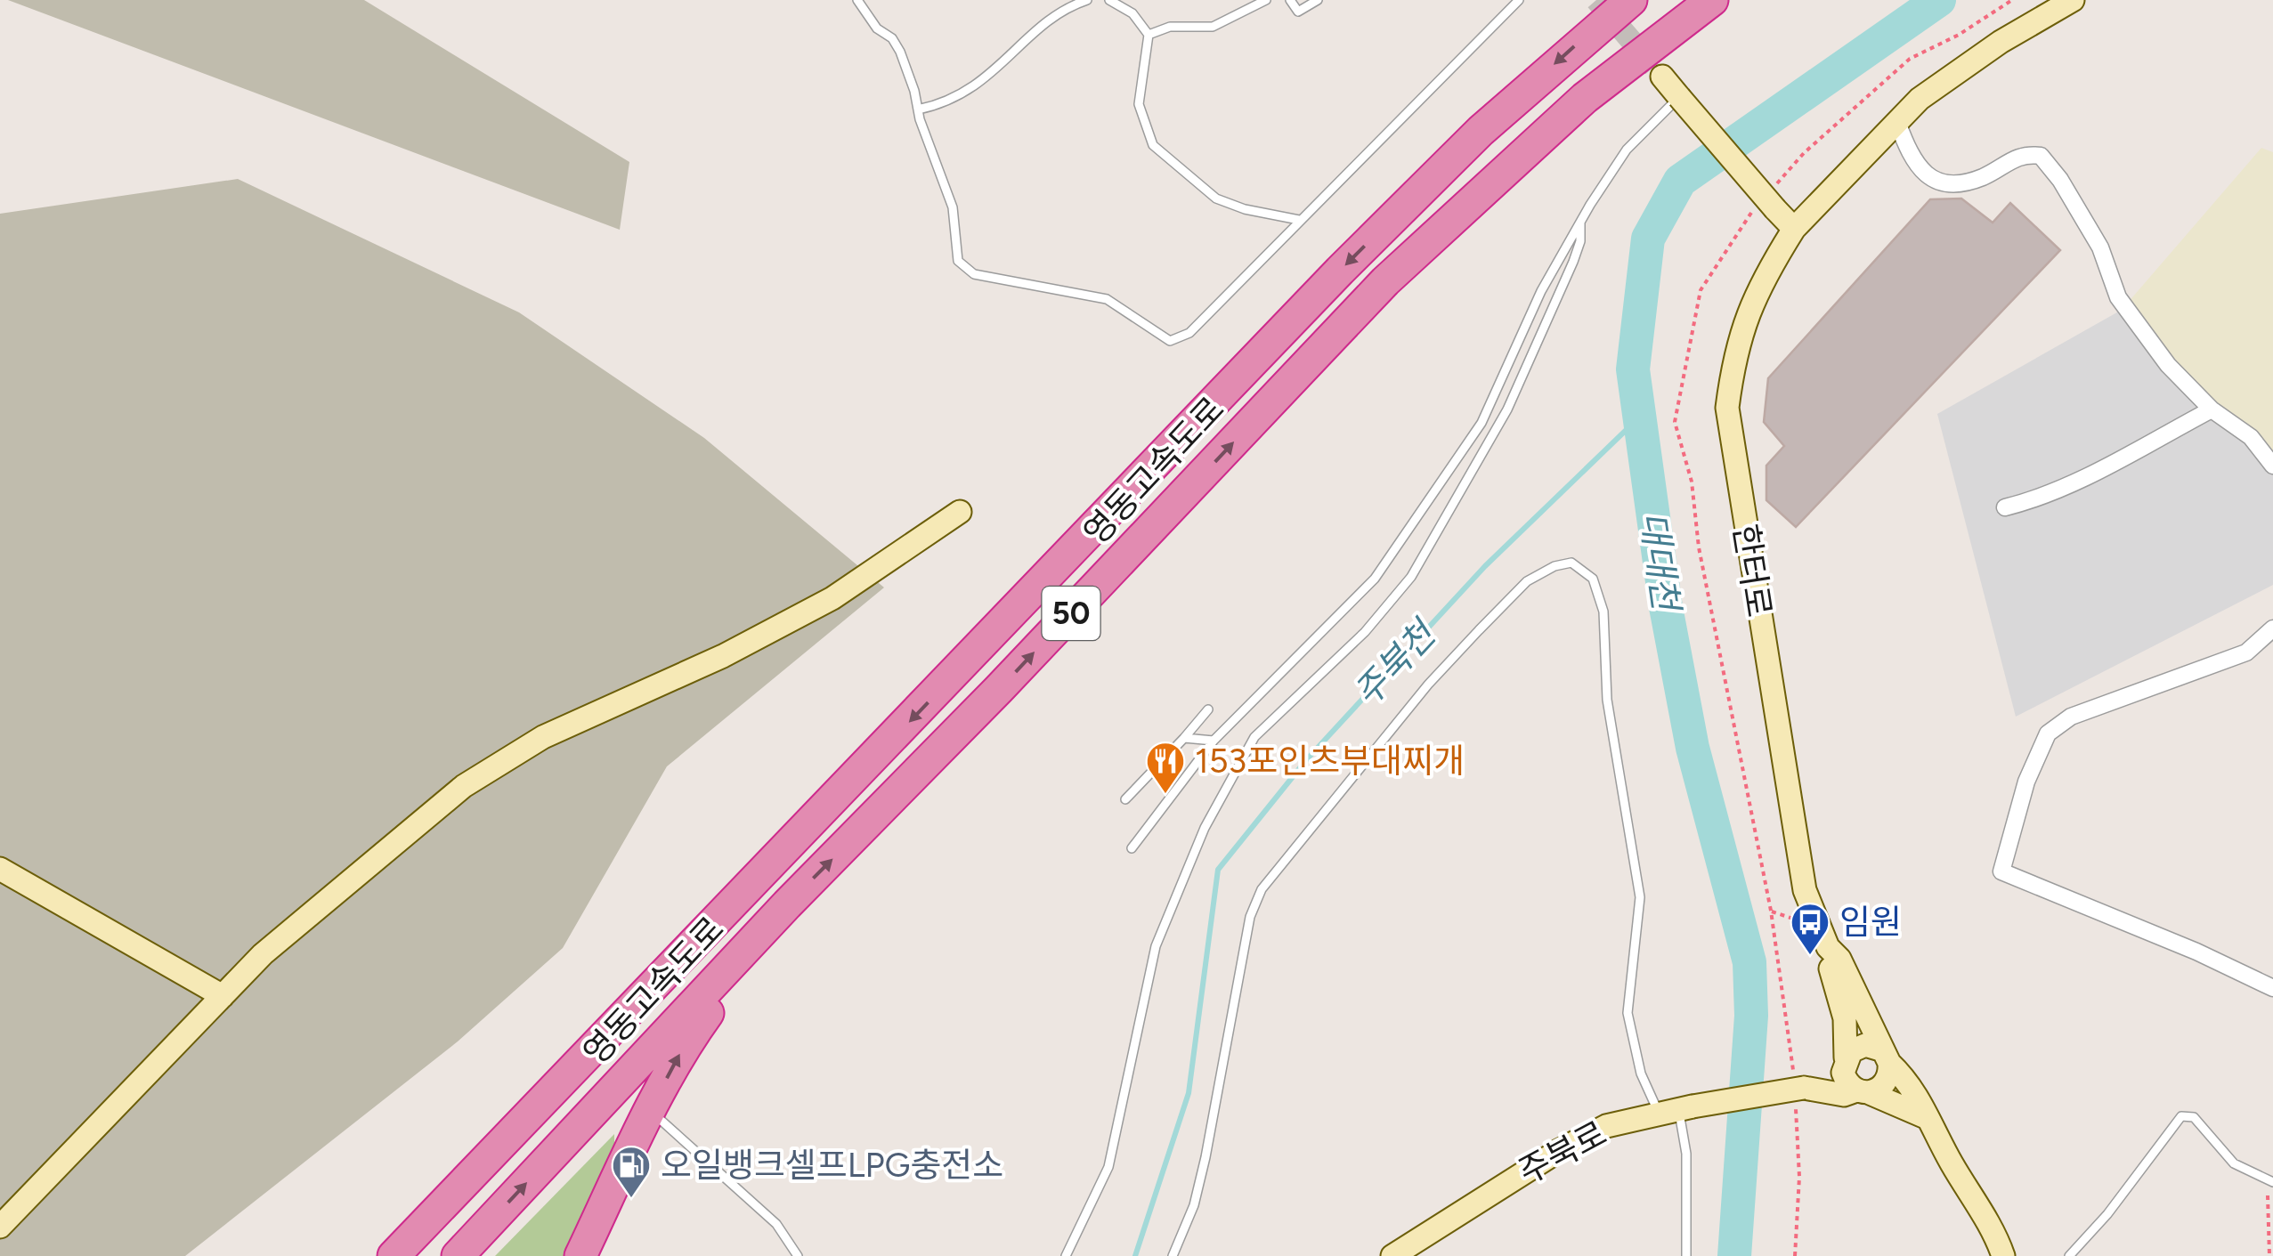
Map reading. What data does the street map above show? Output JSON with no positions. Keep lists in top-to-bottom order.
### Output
{
  "streets": {
    "highway": ["영동고속도로", "50"],
    "street": ["한터로", "주북로"]
  },
  "crossings": [
    ["한터로", "주북로"]
  ],
  "water": ["대대천", "주북천"],
  "places": {
    "restaurant": ["153포인츠부대찌개"],
    "bus stop": ["임원"],
    "fuel station": ["오일뱅크셀프LPG충전소"]
  }
}
